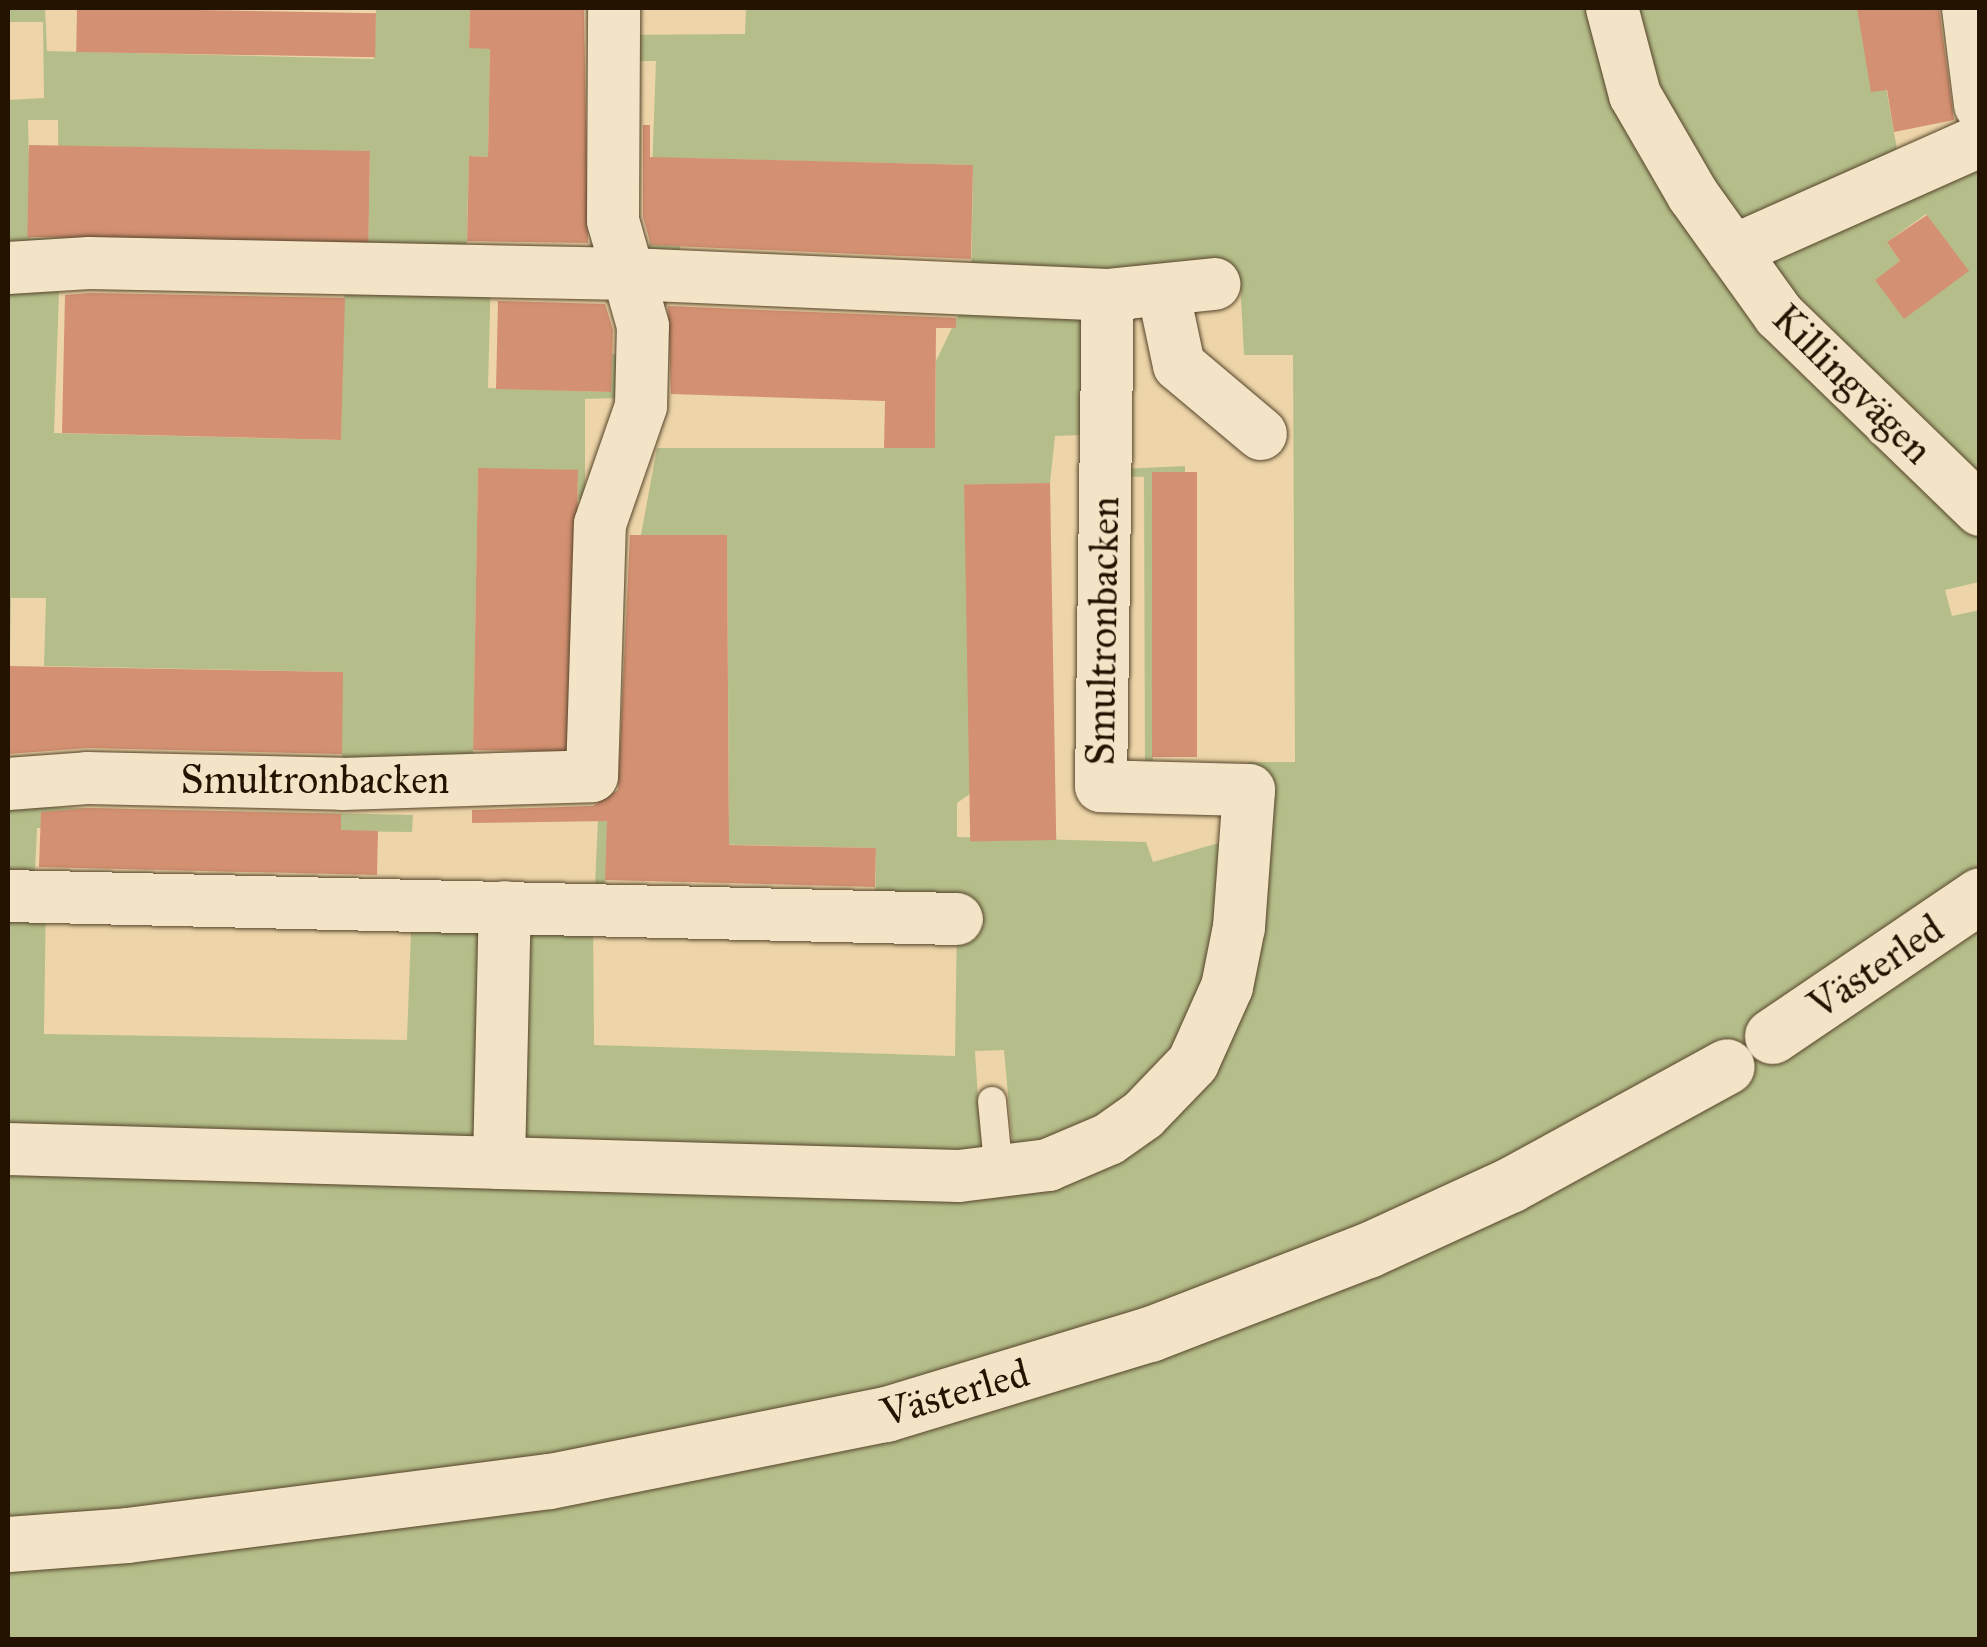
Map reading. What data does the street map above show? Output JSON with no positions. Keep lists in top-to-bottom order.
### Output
{
  "streets": {
    "street": ["Killingvägen", "Smultronbacken", "Västerled"]
  }
}
